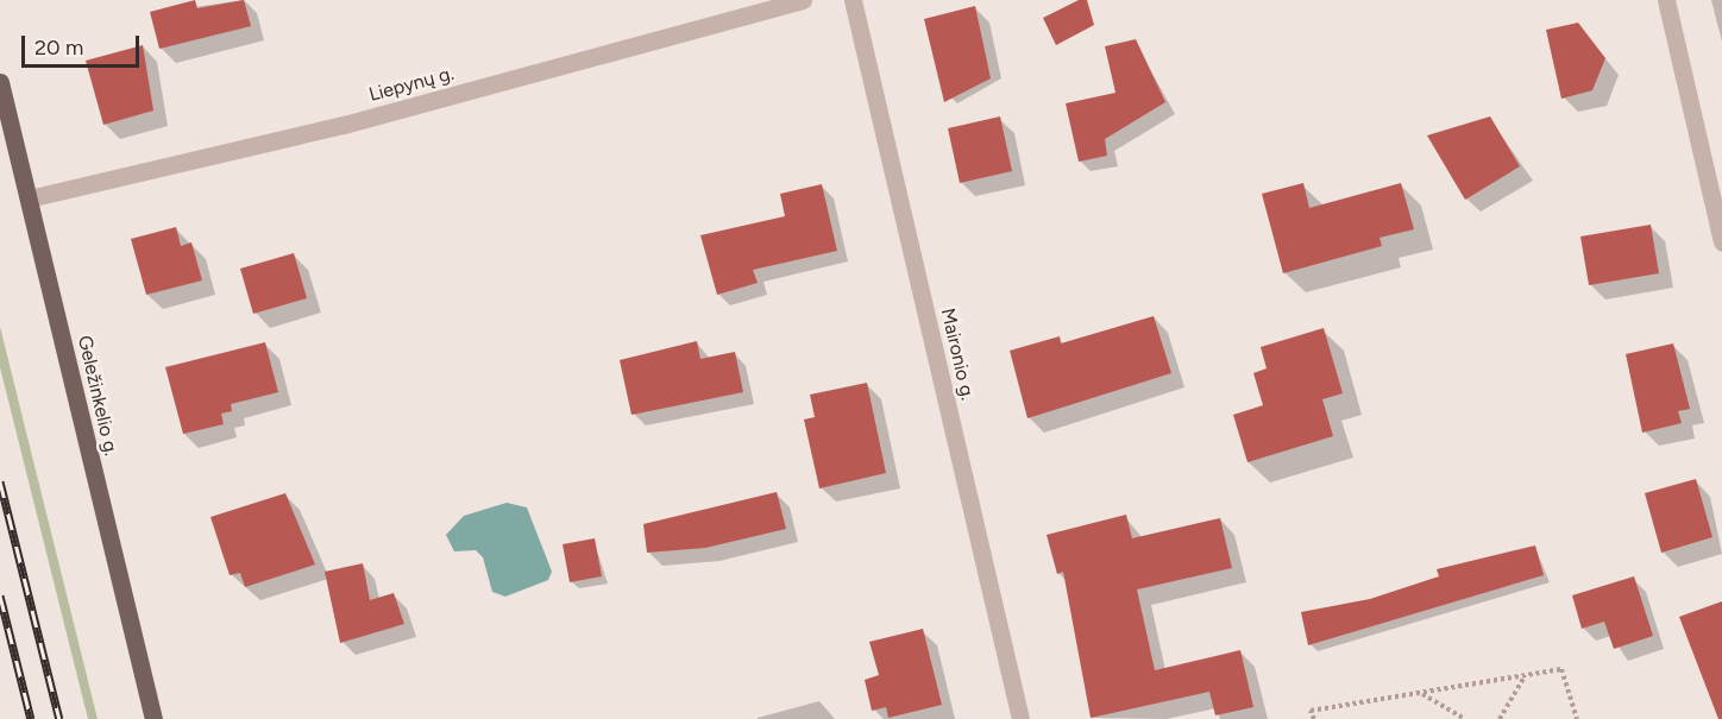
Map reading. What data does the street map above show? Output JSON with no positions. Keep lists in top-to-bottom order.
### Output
{
  "streets": {
    "main road": ["Geležinkelio g."],
    "street": ["Liepynų g.", "Maironio g."]
  },
  "crossings": [
    ["Liepynų g.", "Geležinkelio g."]
  ],
  "scale_bar": "20 m"
}
